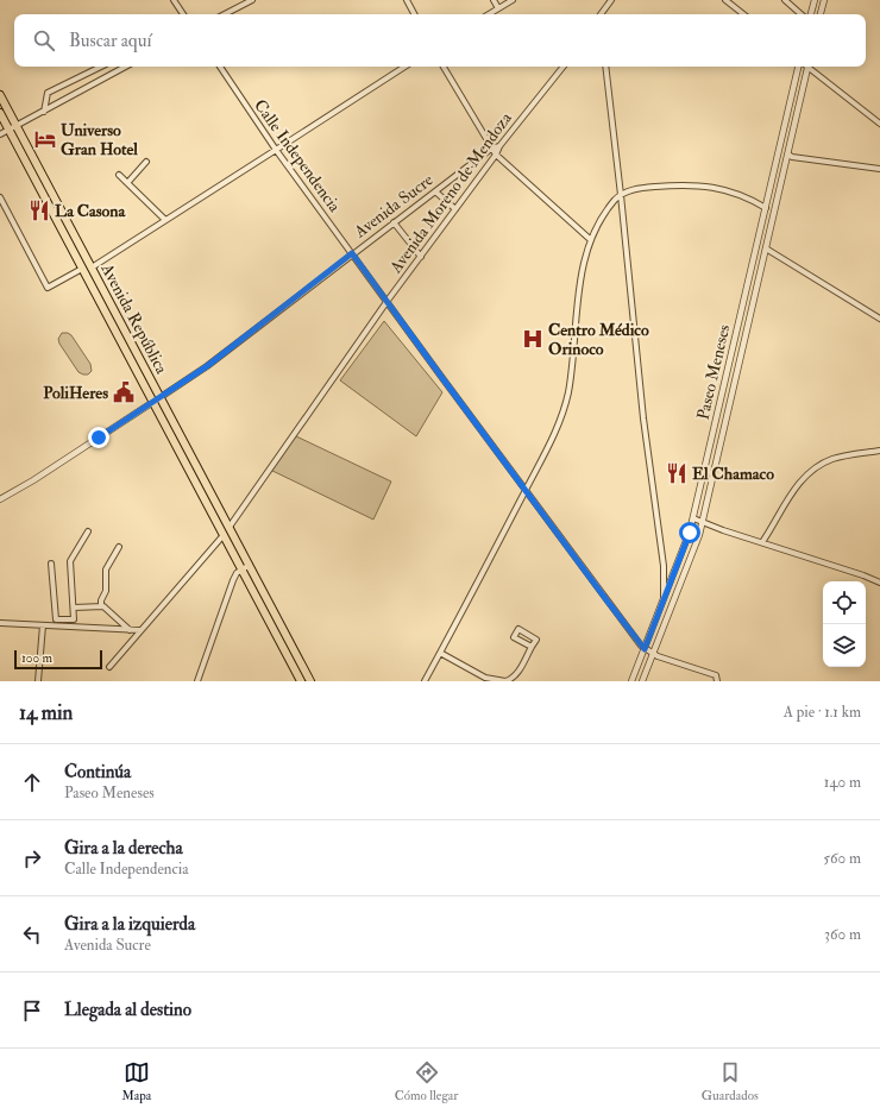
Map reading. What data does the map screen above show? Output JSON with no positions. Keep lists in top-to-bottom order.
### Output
{
  "streets": {
    "main road": ["Avenida República"],
    "street": [
      "Calle Independencia",
      "Avenida Moreno de Mendoza",
      "Avenida Sucre",
      "Paseo Meneses"
    ]
  },
  "crossings": [
    ["Calle Independencia", "Avenida Moreno de Mendoza"],
    ["Calle Independencia", "Avenida Sucre"],
    ["Calle Independencia", "Paseo Meneses"],
    ["Avenida Moreno de Mendoza", "Avenida Sucre"],
    ["Avenida Moreno de Mendoza", "Avenida República"],
    ["Avenida Sucre", "Avenida República"]
  ],
  "places": {
    "hotel": ["Universo Gran Hotel"],
    "restaurant": ["La Casona", "El Chamaco"],
    "hospital": ["Centro Médico Orinoco"],
    "public building": ["PoliHeres"]
  },
  "scale_bar": "100 m",
  "page": {
    "search": "Buscar aquí",
    "scale": "100 m",
    "heading": ["14 min", "A pie · 1.1 km"],
    "list": [
      ["Continúa", "Paseo Meneses", "140 m"],
      ["Gira a la derecha", "Calle Independencia", "560 m"],
      ["Gira a la izquierda", "Avenida Sucre", "360 m"],
      "Llegada al destino"
    ],
    "nav": ["Mapa", "Cómo llegar", "Guardados"]
  }
}
